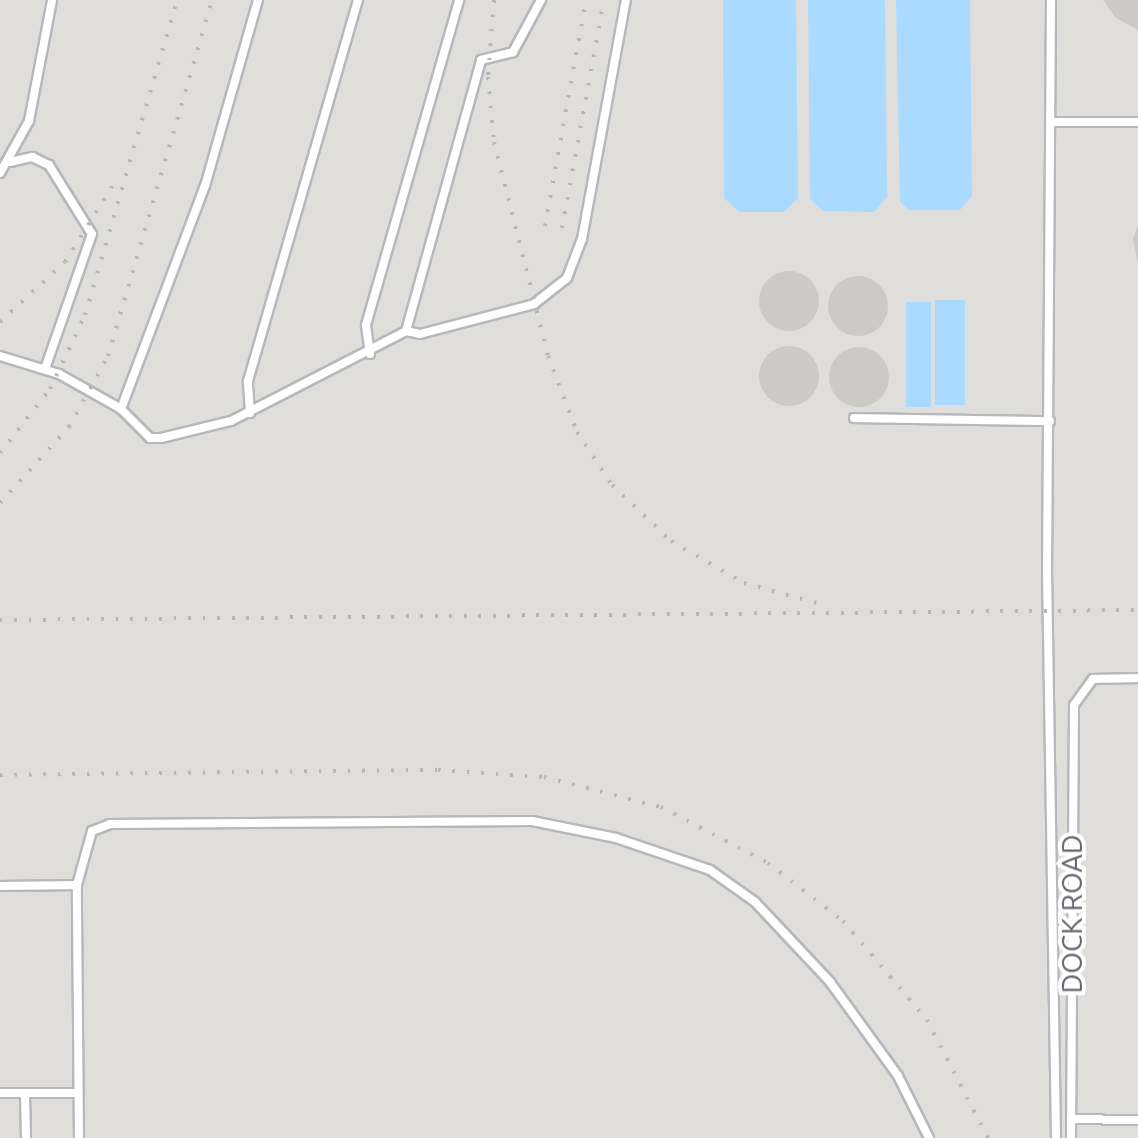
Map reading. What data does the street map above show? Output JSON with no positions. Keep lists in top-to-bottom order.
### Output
{
  "streets": {
    "lane": ["DOCK ROAD"]
  }
}
